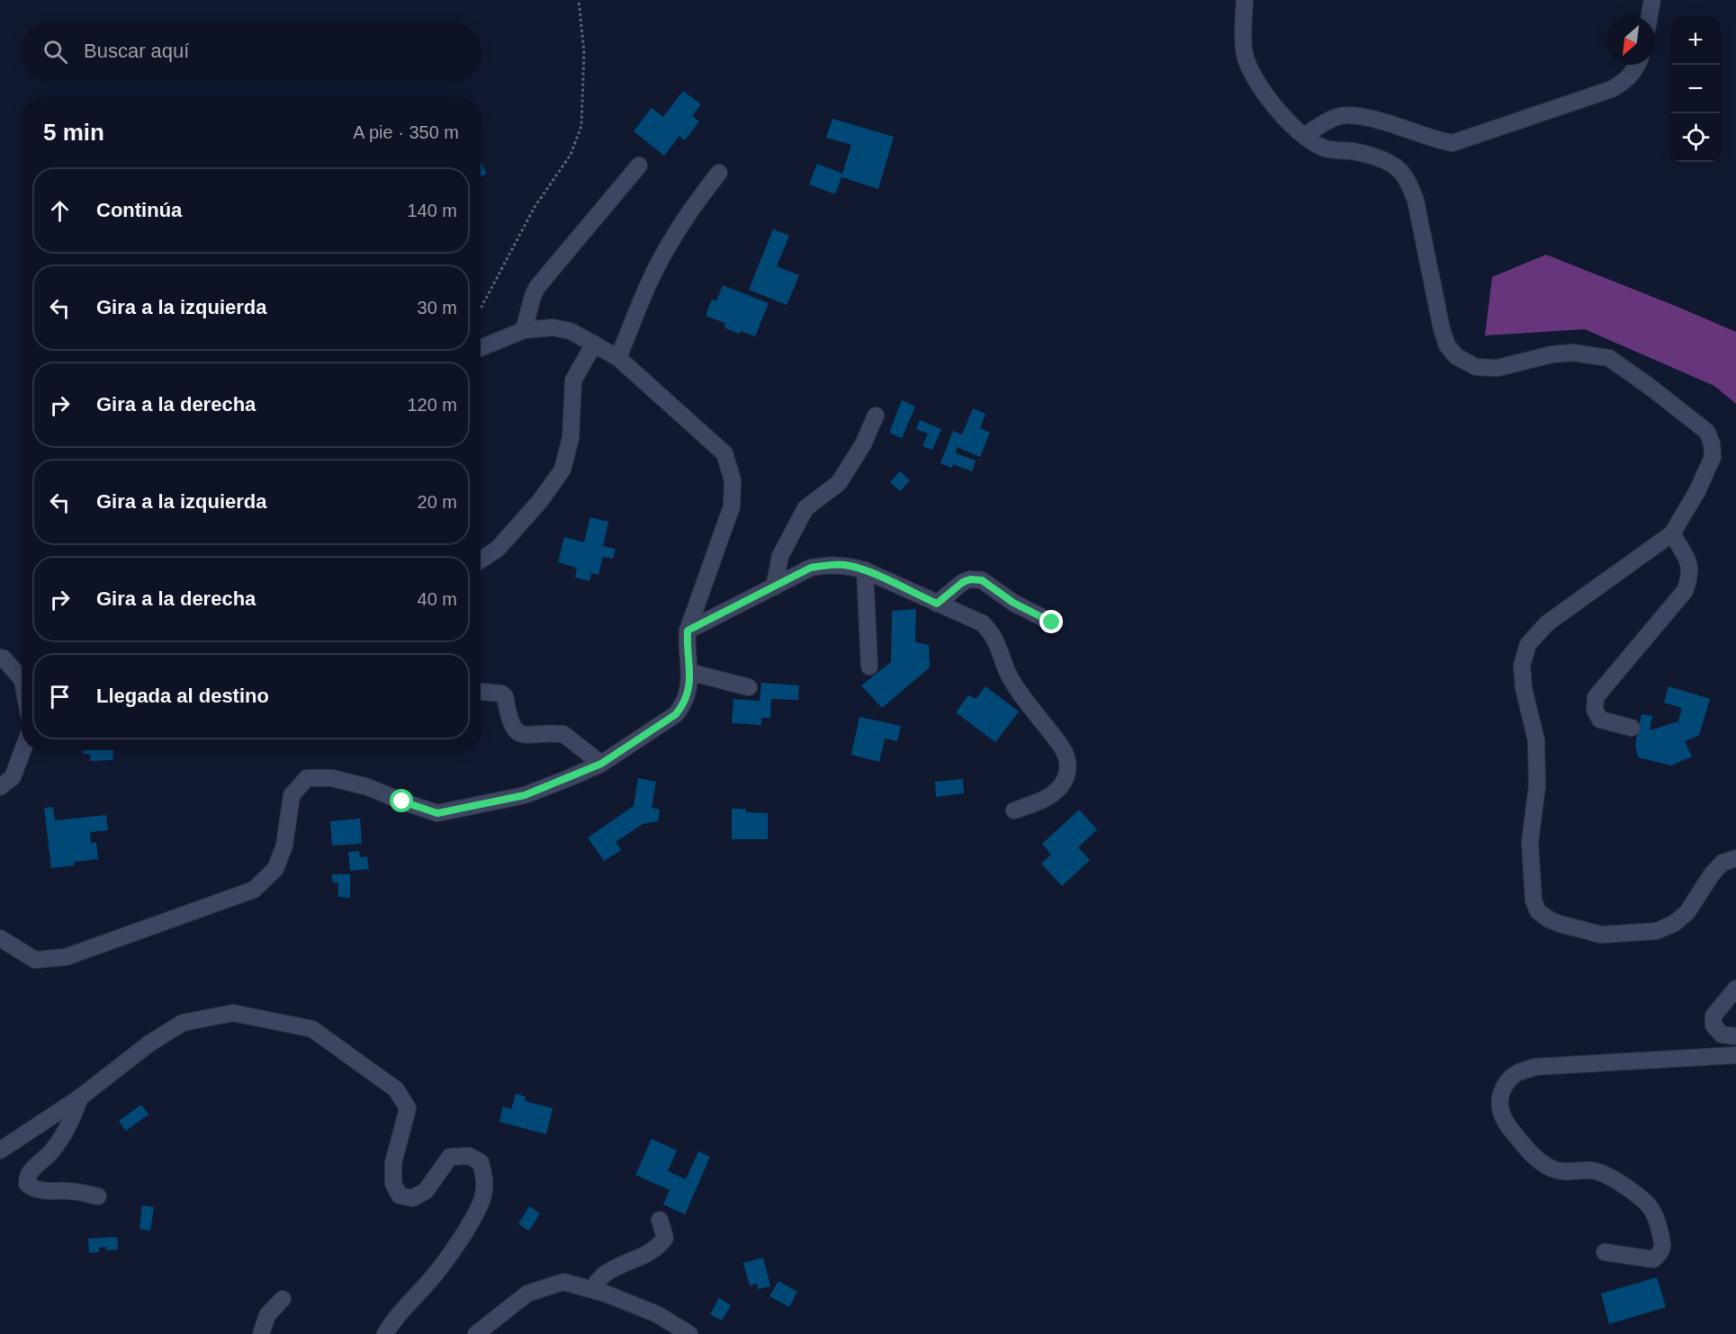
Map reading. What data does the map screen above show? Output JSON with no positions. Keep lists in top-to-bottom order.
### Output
{
  "north": "bottom left",
  "page": {
    "map_buttons": ["+", "−"],
    "search": "Buscar aquí",
    "heading": ["5 min", "A pie · 350 m"],
    "list": [
      ["Continúa", "140 m"],
      ["Gira a la izquierda", "30 m"],
      ["Gira a la derecha", "120 m"],
      ["Gira a la izquierda", "20 m"],
      ["Gira a la derecha", "40 m"],
      "Llegada al destino"
    ]
  }
}
